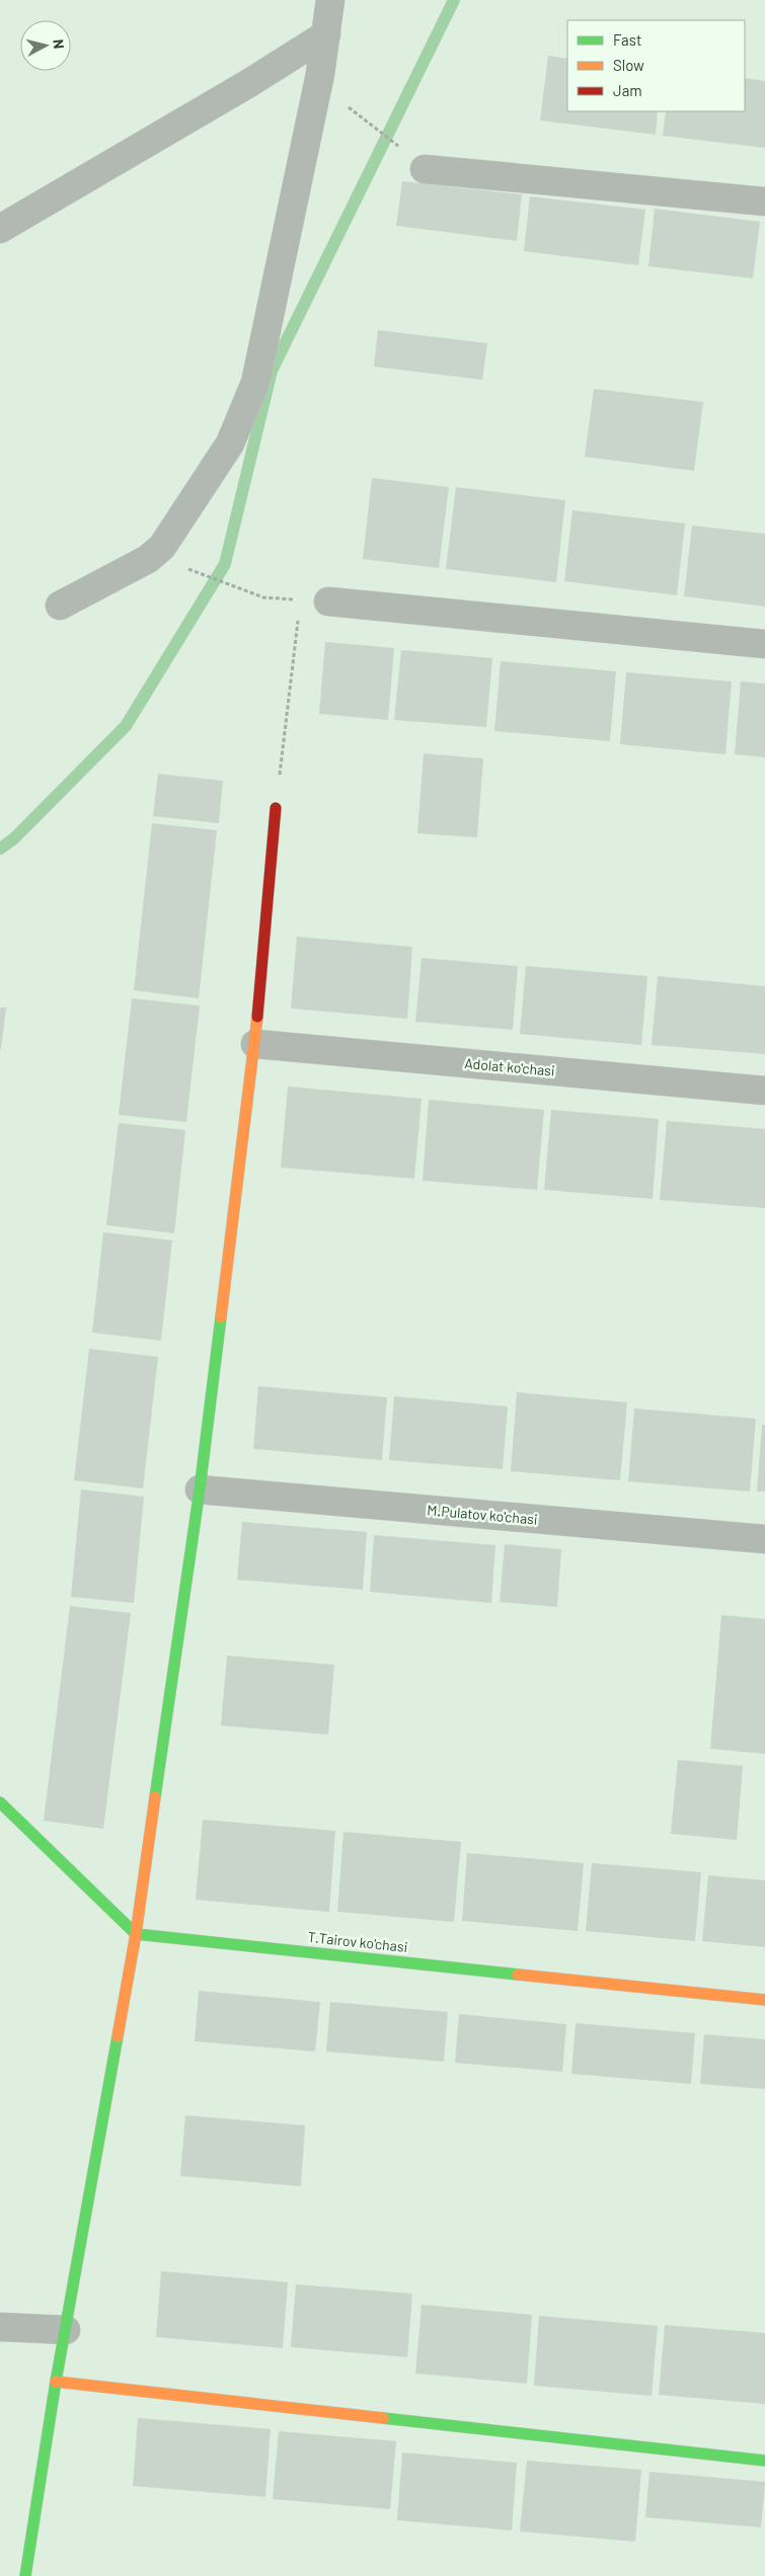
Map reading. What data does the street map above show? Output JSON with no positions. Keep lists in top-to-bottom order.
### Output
{
  "streets": {
    "street": ["Adolat ko'chasi", "M.Pulatov ko'chasi", "T.Tairov ko'chasi"]
  },
  "legend": ["Fast", "Slow", "Jam"],
  "north": "right"
}
